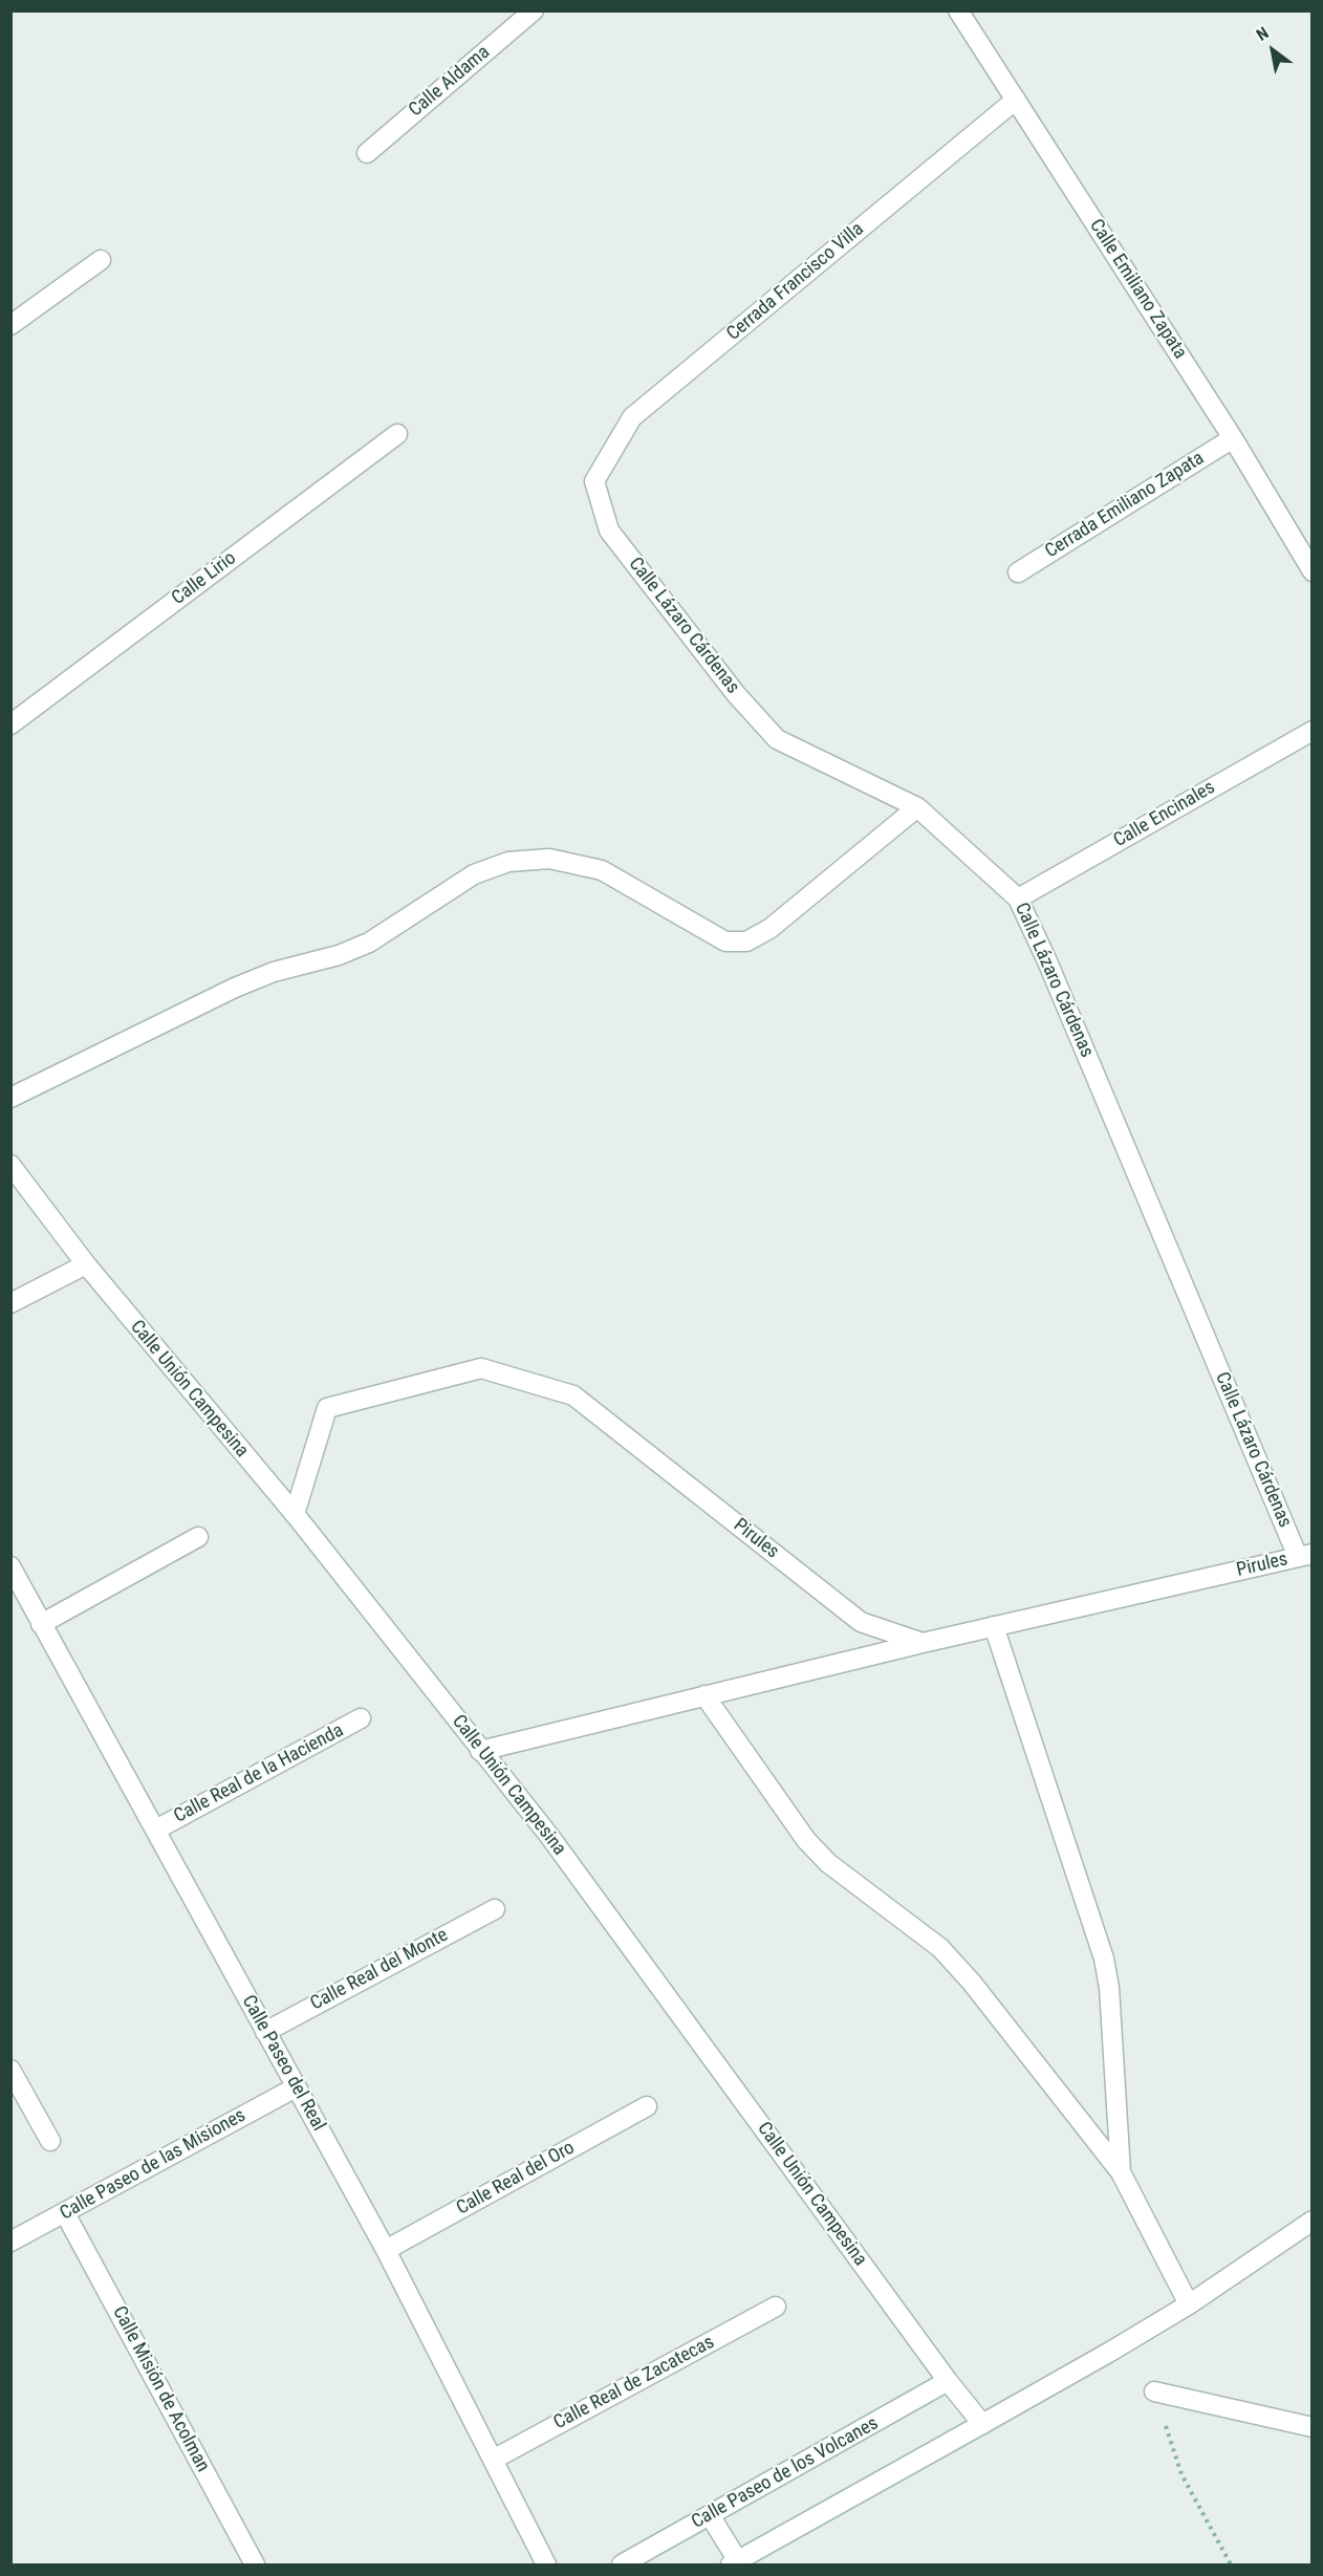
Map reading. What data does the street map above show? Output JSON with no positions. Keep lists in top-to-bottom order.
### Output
{
  "streets": {
    "street": [
      "Calle Aldama",
      "Cerrada Francisco Villa",
      "Calle Emiliano Zapata",
      "Cerrada Emiliano Zapata",
      "Calle Lirio",
      "Calle Lázaro Cárdenas",
      "Calle Encinales",
      "Calle Unión Campesina",
      "Pirules",
      "Calle Real de la Hacienda",
      "Calle Real del Monte",
      "Calle Paseo del Real",
      "Calle Paseo de las Misiones",
      "Calle Real del Oro",
      "Calle Real de Zacatecas",
      "Calle Misión de Acolman",
      "Calle Paseo de los Volcanes"
    ]
  },
  "crossings": [
    ["Cerrada Francisco Villa", "Calle Emiliano Zapata"],
    ["Cerrada Francisco Villa", "Calle Lázaro Cárdenas"],
    ["Calle Emiliano Zapata", "Cerrada Emiliano Zapata"],
    ["Calle Lázaro Cárdenas", "Calle Encinales"],
    ["Calle Lázaro Cárdenas", "Pirules"],
    ["Calle Unión Campesina", "Pirules"],
    ["Calle Unión Campesina", "Calle Paseo de los Volcanes"],
    ["Calle Real de la Hacienda", "Calle Paseo del Real"],
    ["Calle Real del Monte", "Calle Paseo del Real"],
    ["Calle Paseo del Real", "Calle Paseo de las Misiones"],
    ["Calle Paseo del Real", "Calle Real del Oro"],
    ["Calle Paseo del Real", "Calle Real de Zacatecas"],
    ["Calle Paseo de las Misiones", "Calle Misión de Acolman"]
  ],
  "north": "top left"
}
